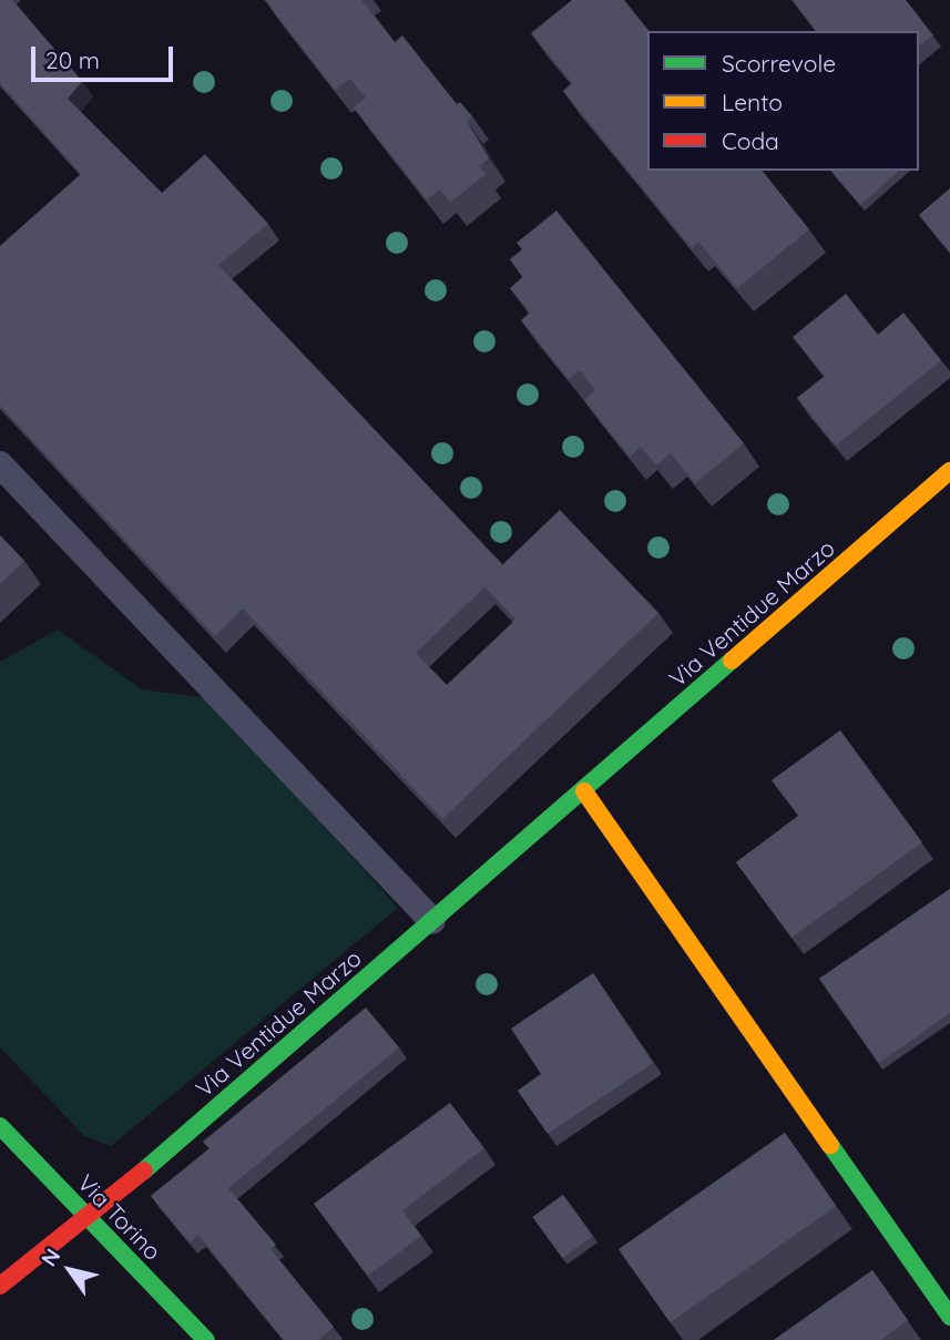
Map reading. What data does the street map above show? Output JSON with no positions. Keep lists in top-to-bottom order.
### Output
{
  "streets": {
    "street": ["Via Ventidue Marzo", "Via Torino"]
  },
  "crossings": [
    ["Via Ventidue Marzo", "Via Torino"]
  ],
  "legend": ["Scorrevole", "Lento", "Coda"],
  "scale_bar": "20 m",
  "north": "top left"
}
